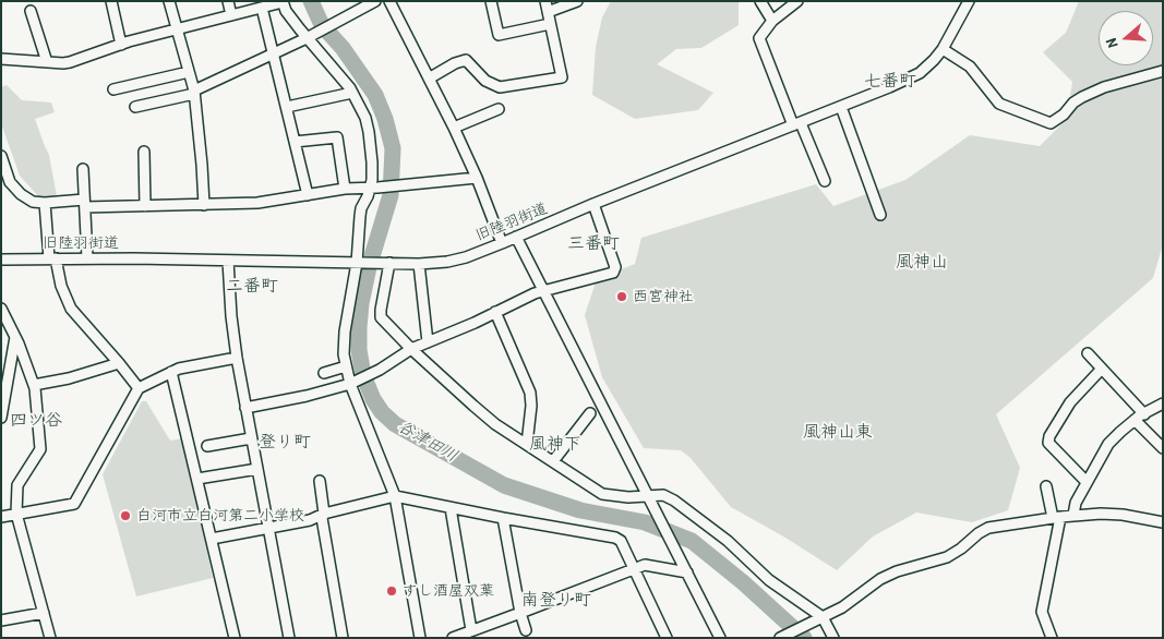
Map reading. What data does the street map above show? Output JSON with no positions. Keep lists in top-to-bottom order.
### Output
{
  "streets": {
    "street": ["旧陸羽街道"]
  },
  "districts": [
    "七番町",
    "三番町",
    "風神山",
    "二番町",
    "四ツ谷",
    "風神山東",
    "登り町",
    "風神下",
    "南登り町"
  ],
  "water": ["谷津田川"],
  "places": ["西宮神社", "白河市立白河第二小学校", "すし酒屋双葉"],
  "north": "left"
}
